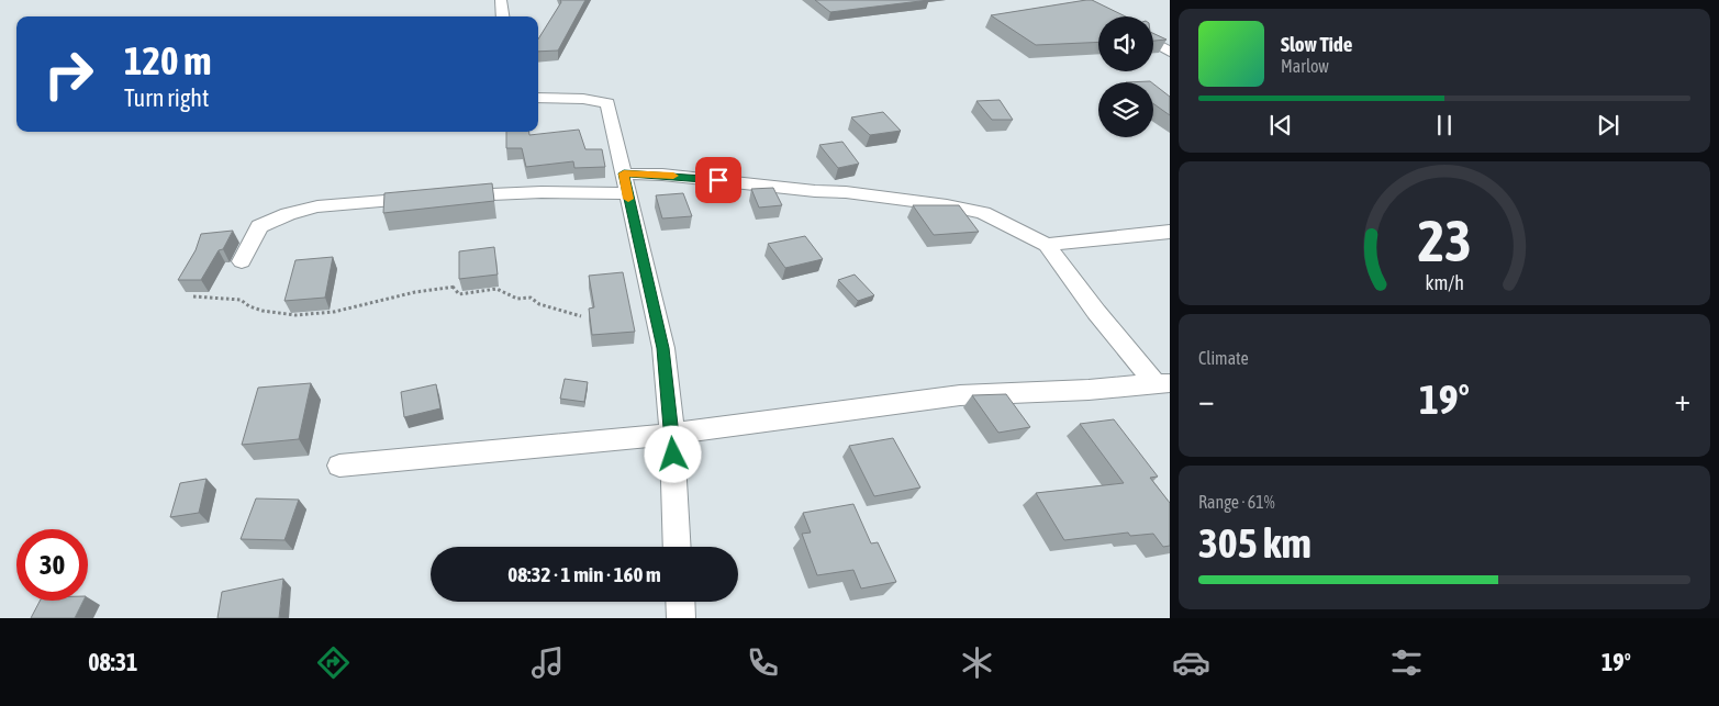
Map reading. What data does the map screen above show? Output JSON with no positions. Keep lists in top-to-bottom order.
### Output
{
  "page": {
    "turn": ["120 m", "Turn right"],
    "song": ["Slow Tide", "Marlow"],
    "tile": [
      "Climate",
      ["Range · 61%", "305 km"]
    ],
    "heat": ["−", "19°", "+"],
    "limit": "30",
    "trip": "08:32 · 1 min · 160 m",
    "tabs": ["08:31", "19°"],
    "gauge": ["23", "km/h"]
  }
}
